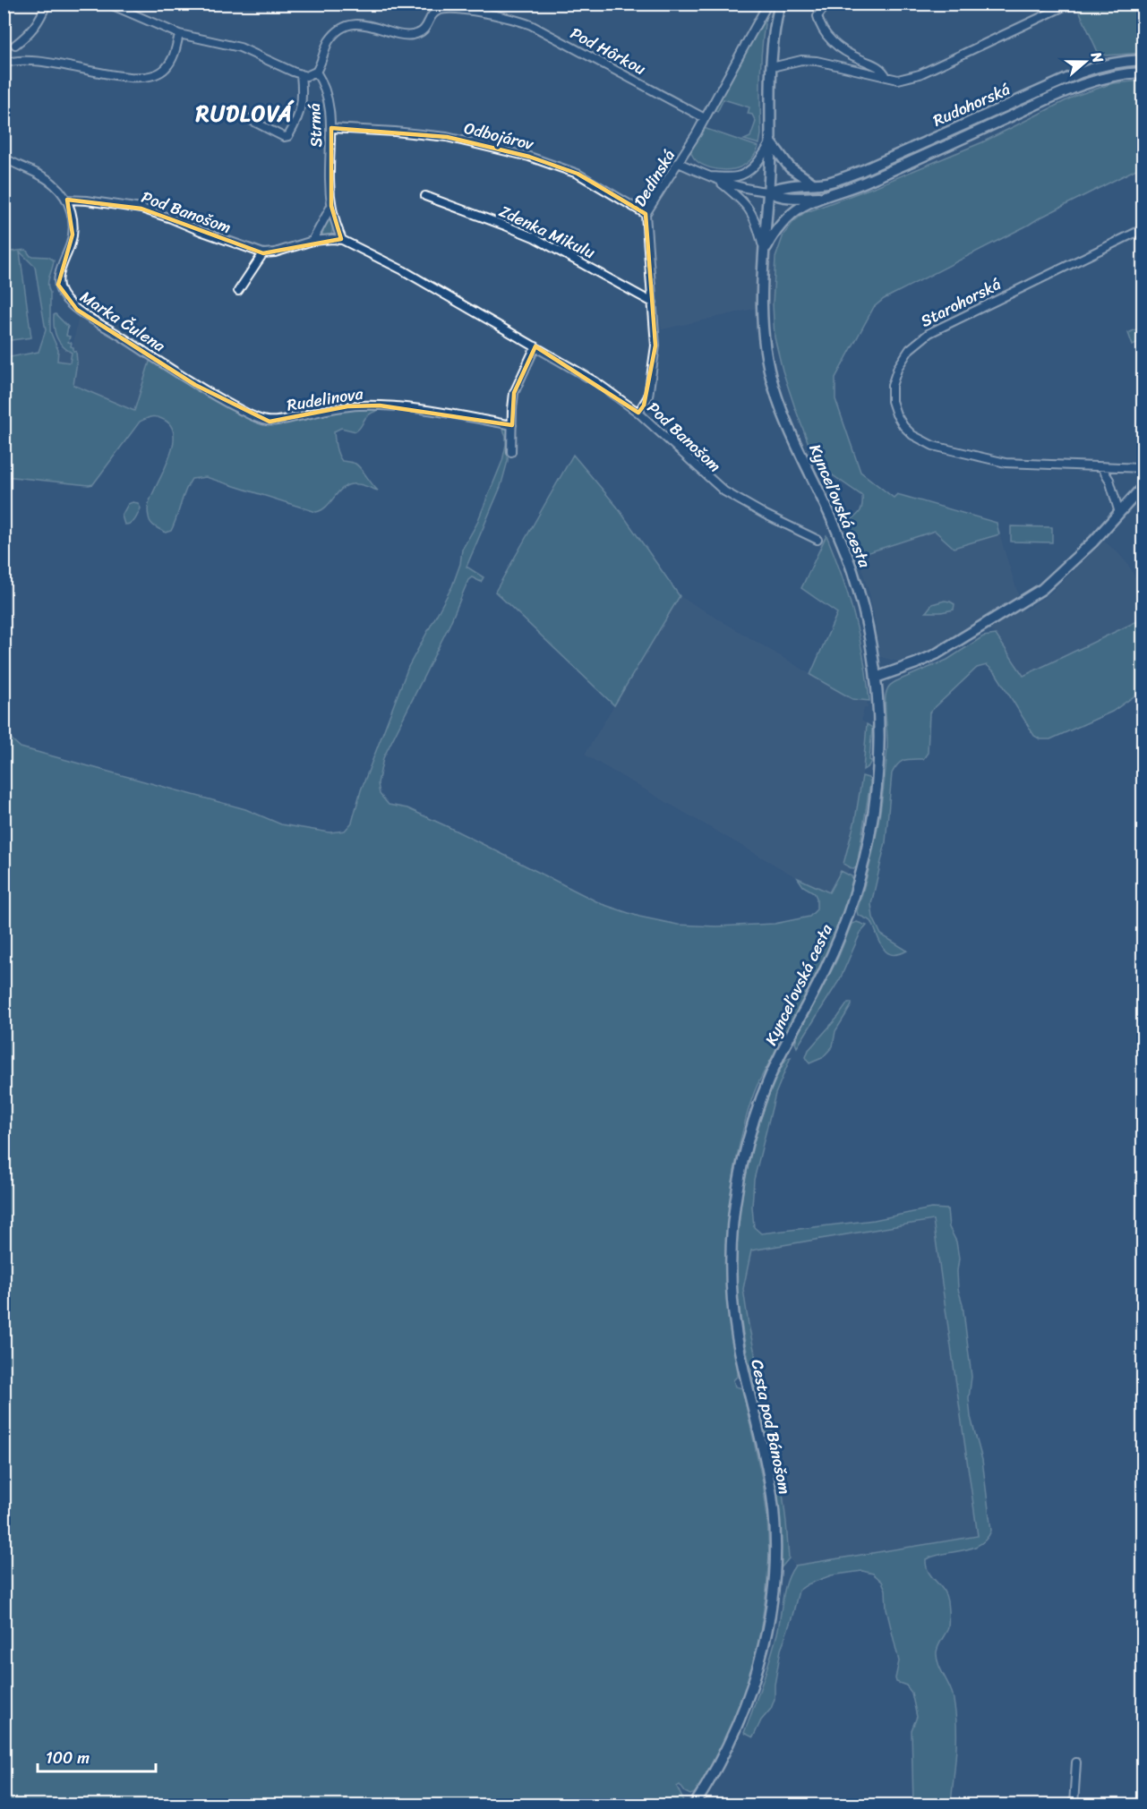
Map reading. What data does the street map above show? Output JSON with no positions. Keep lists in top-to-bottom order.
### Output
{
  "streets": {
    "street": [
      "Pod Hôrkou",
      "Rudohorská",
      "Strmá",
      "Odbojárov",
      "Dedinská",
      "Pod Banošom",
      "Zdenka Mikulu",
      "Starohorská",
      "Marka Čulena",
      "Rudelinova",
      "Kynceľovská cesta",
      "Cesta pod Bánošom"
    ]
  },
  "crossings": [
    ["Pod Hôrkou", "Strmá"],
    ["Pod Hôrkou", "Dedinská"],
    ["Rudohorská", "Kynceľovská cesta"],
    ["Strmá", "Odbojárov"],
    ["Strmá", "Pod Banošom"],
    ["Odbojárov", "Dedinská"],
    ["Dedinská", "Pod Banošom"],
    ["Dedinská", "Zdenka Mikulu"],
    ["Pod Banošom", "Marka Čulena"],
    ["Marka Čulena", "Rudelinova"],
    ["Kynceľovská cesta", "Cesta pod Bánošom"]
  ],
  "districts": ["RUDLOVÁ"],
  "scale_bar": "100 m",
  "north": "right"
}
